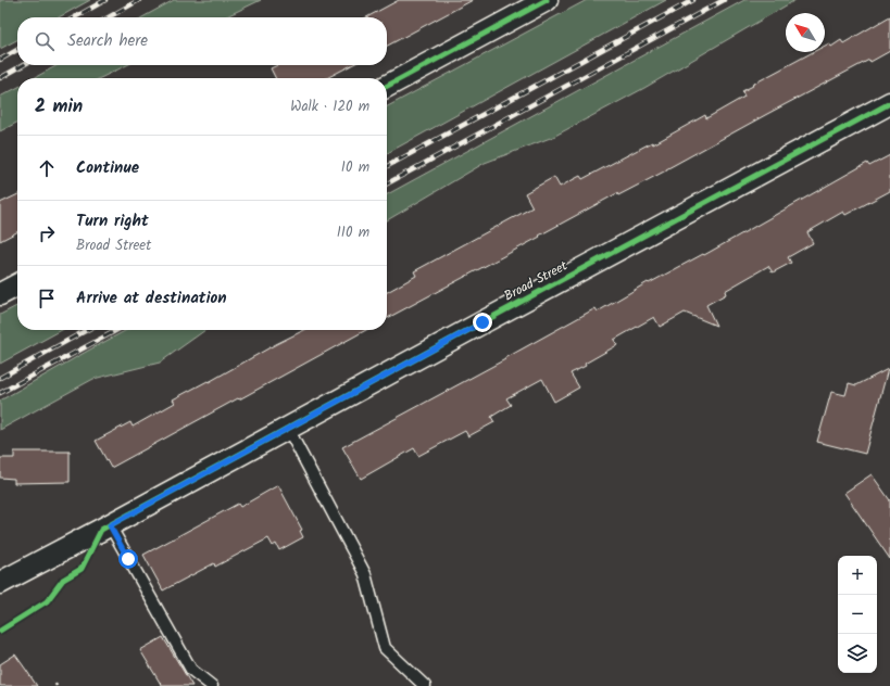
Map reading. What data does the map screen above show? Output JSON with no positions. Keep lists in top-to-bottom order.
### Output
{
  "streets": {
    "street": ["Broad Street"]
  },
  "north": "top left",
  "page": {
    "search": "Search here",
    "heading": ["2 min", "Walk · 120 m"],
    "list": [
      ["Continue", "10 m"],
      ["Turn right", "Broad Street", "110 m"],
      "Arrive at destination"
    ],
    "map_buttons": ["+", "−"]
  }
}
